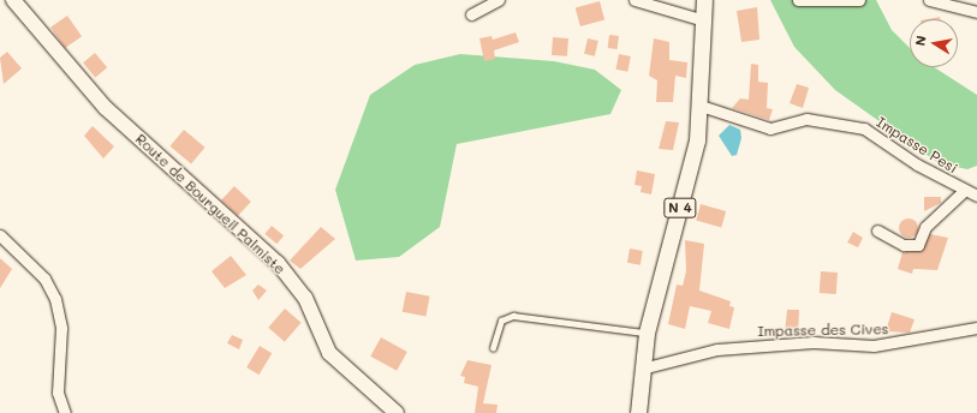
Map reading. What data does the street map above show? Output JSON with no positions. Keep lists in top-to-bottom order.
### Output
{
  "streets": {
    "main road": ["N 4"],
    "street": ["Impasse Pesi", "Route de Bourgueil Palmiste", "Impasse des Cives"]
  },
  "crossings": [
    ["Impasse Pesi", "N 4"],
    ["N 4", "Impasse des Cives"]
  ],
  "north": "left"
}
